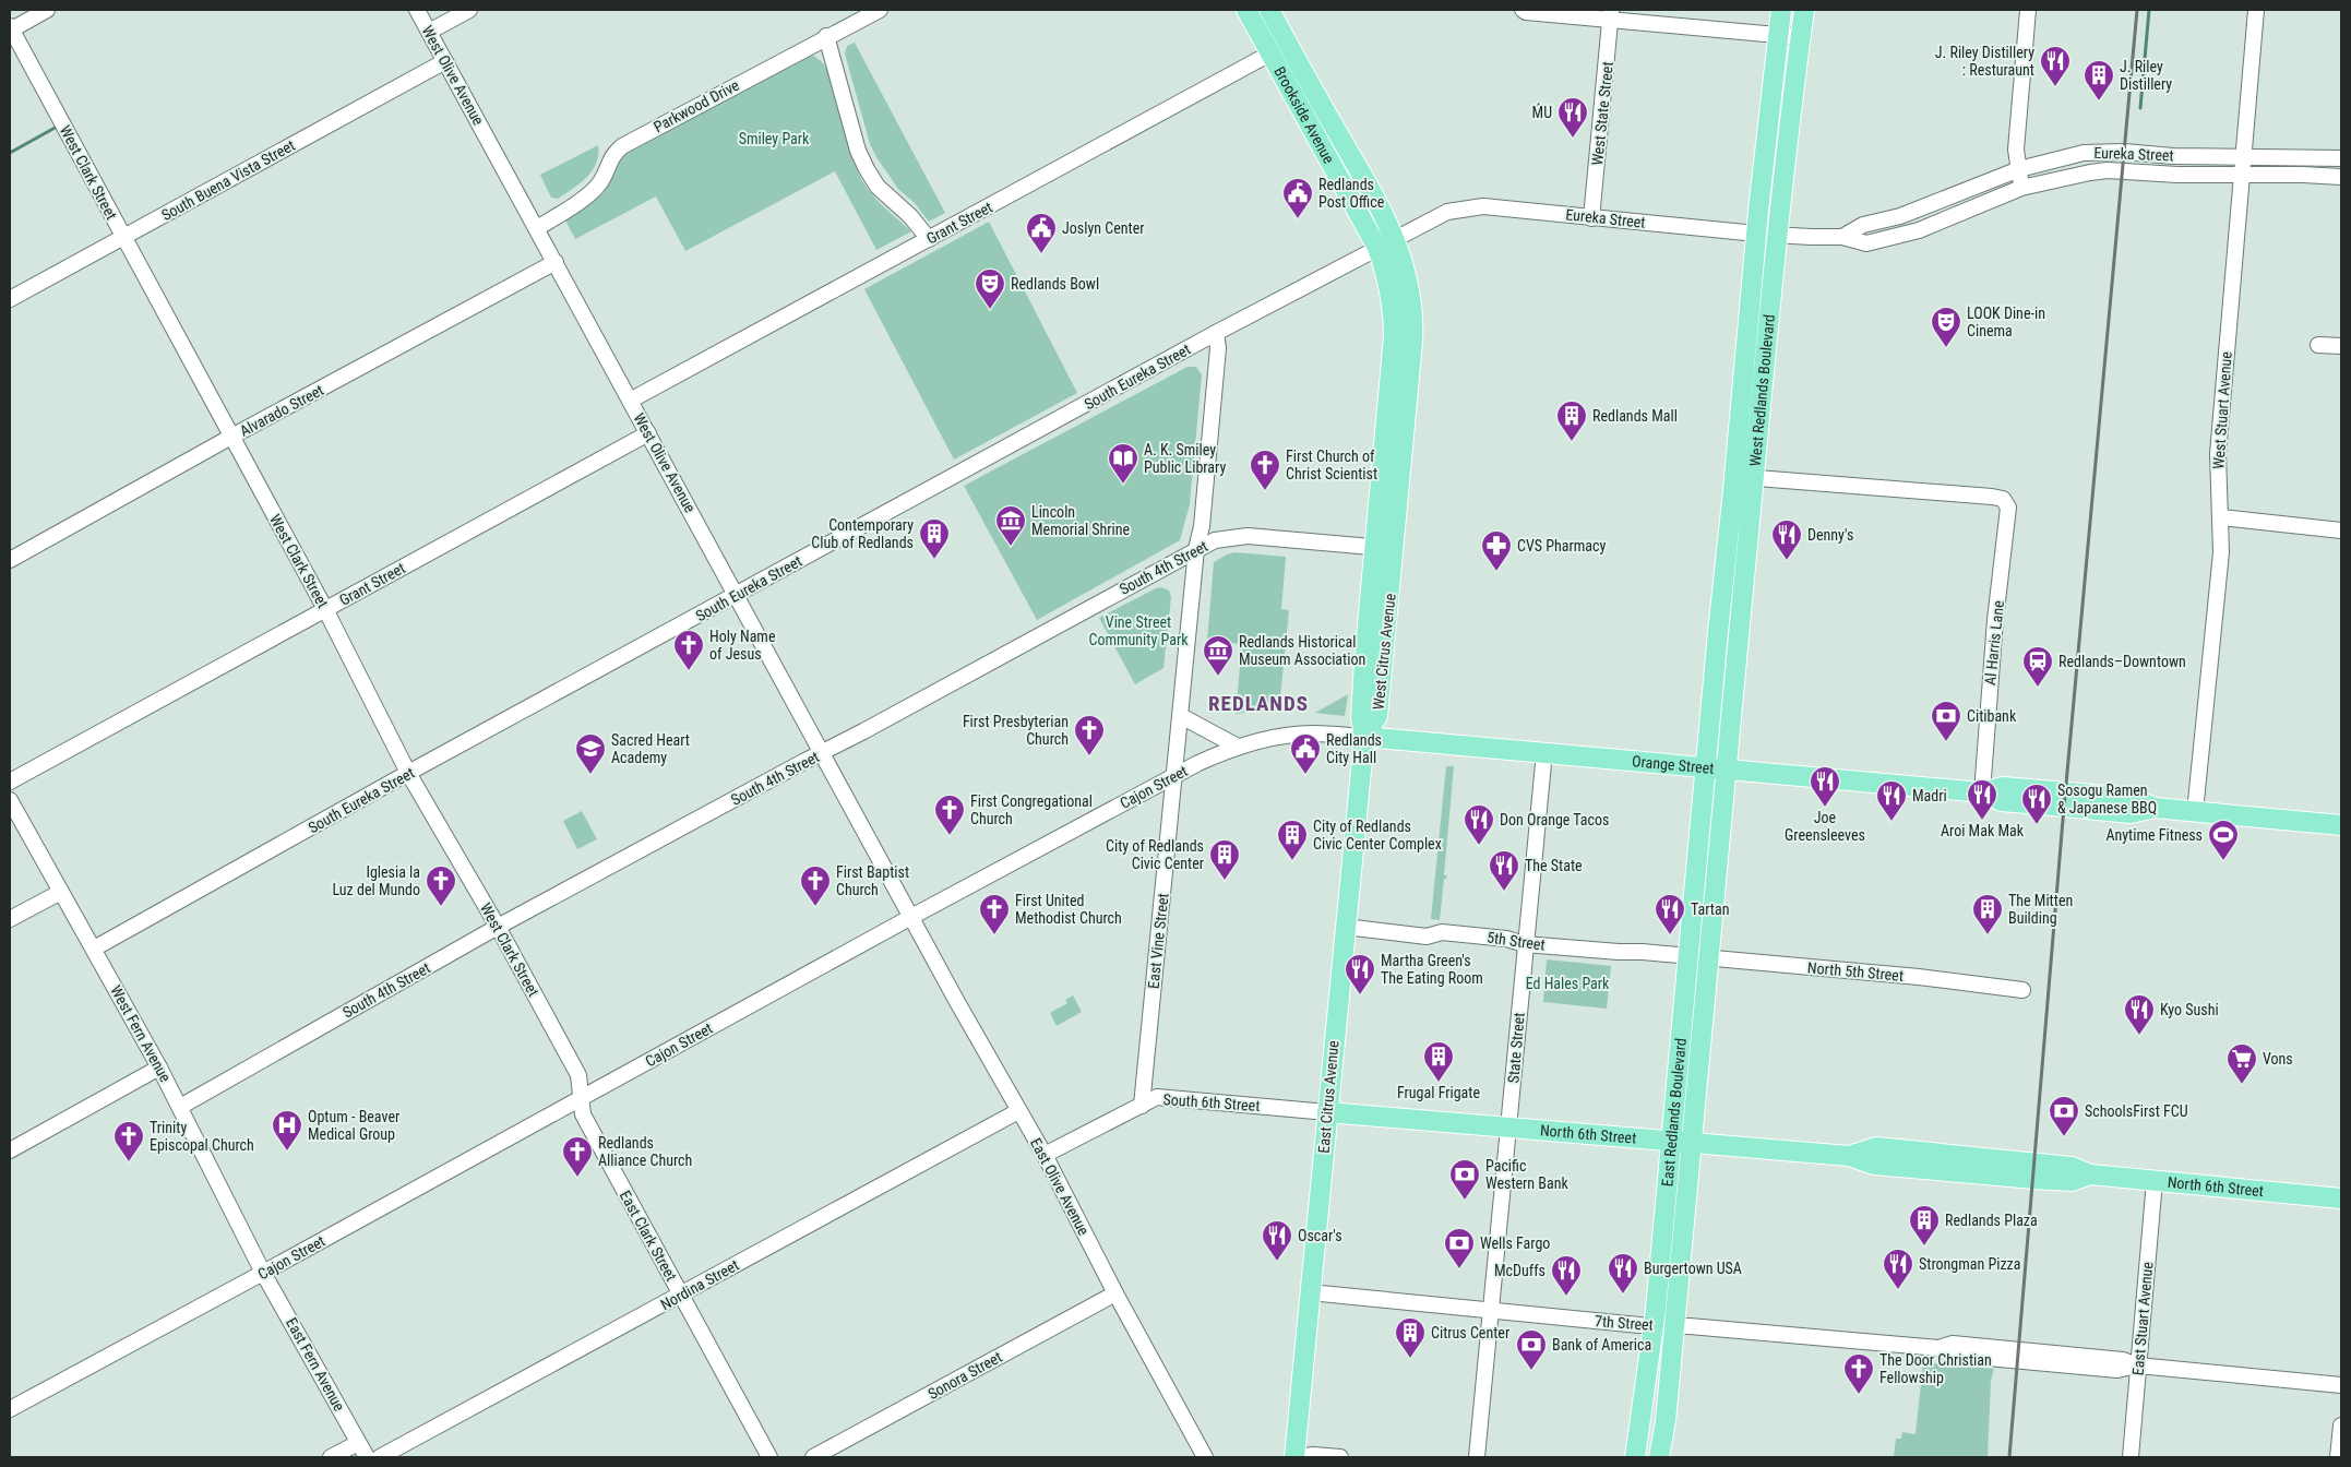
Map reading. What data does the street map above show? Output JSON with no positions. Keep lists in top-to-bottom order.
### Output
{
  "streets": {
    "main road": [
      "Brookside Avenue",
      "West Redlands Boulevard",
      "West Citrus Avenue",
      "Orange Street",
      "East Citrus Avenue",
      "East Redlands Boulevard",
      "North 6th Street"
    ],
    "street": [
      "West Olive Avenue",
      "Parkwood Drive",
      "West State Street",
      "Eureka Street",
      "West Clark Street",
      "South Buena Vista Street",
      "Grant Street",
      "South Eureka Street",
      "Alvarado Street",
      "West Stuart Avenue",
      "South 4th Street",
      "Al Harris Lane",
      "Cajon Street",
      "East Vine Street",
      "5th Street",
      "North 5th Street",
      "West Fern Avenue",
      "State Street",
      "South 6th Street",
      "East Olive Avenue",
      "East Clark Street",
      "Nordina Street",
      "East Stuart Avenue",
      "7th Street",
      "East Fern Avenue",
      "Sonora Street"
    ]
  },
  "crossings": [
    ["West Olive Avenue", "Parkwood Drive"],
    ["West Olive Avenue", "South Buena Vista Street"],
    ["West Olive Avenue", "Grant Street"],
    ["West Olive Avenue", "South Eureka Street"],
    ["West Olive Avenue", "Alvarado Street"],
    ["West Olive Avenue", "South 4th Street"],
    ["West Olive Avenue", "Cajon Street"],
    ["West Olive Avenue", "East Olive Avenue"],
    ["West State Street", "Eureka Street"],
    ["Brookside Avenue", "Eureka Street"],
    ["Brookside Avenue", "Grant Street"],
    ["Brookside Avenue", "South Eureka Street"],
    ["Brookside Avenue", "West Citrus Avenue"],
    ["Eureka Street", "South Eureka Street"],
    ["Eureka Street", "West Redlands Boulevard"],
    ["Eureka Street", "West Stuart Avenue"],
    ["Eureka Street", "West Citrus Avenue"],
    ["West Clark Street", "South Buena Vista Street"],
    ["West Clark Street", "Grant Street"],
    ["West Clark Street", "South Eureka Street"],
    ["West Clark Street", "Alvarado Street"],
    ["West Clark Street", "South 4th Street"],
    ["West Clark Street", "Cajon Street"],
    ["West Clark Street", "East Clark Street"],
    ["South Eureka Street", "West Citrus Avenue"],
    ["South Eureka Street", "East Vine Street"],
    ["South Eureka Street", "West Fern Avenue"],
    ["West Redlands Boulevard", "Al Harris Lane"],
    ["West Redlands Boulevard", "Orange Street"],
    ["West Redlands Boulevard", "East Redlands Boulevard"],
    ["West Stuart Avenue", "Orange Street"],
    ["South 4th Street", "West Citrus Avenue"],
    ["South 4th Street", "East Vine Street"],
    ["South 4th Street", "West Fern Avenue"],
    ["Al Harris Lane", "Orange Street"],
    ["West Citrus Avenue", "Orange Street"],
    ["West Citrus Avenue", "Cajon Street"],
    ["West Citrus Avenue", "East Citrus Avenue"],
    ["Orange Street", "Cajon Street"],
    ["Orange Street", "State Street"],
    ["Orange Street", "East Citrus Avenue"],
    ["Orange Street", "East Redlands Boulevard"],
    ["Cajon Street", "East Vine Street"],
    ["Cajon Street", "West Fern Avenue"],
    ["Cajon Street", "East Citrus Avenue"],
    ["Cajon Street", "East Olive Avenue"],
    ["Cajon Street", "East Clark Street"],
    ["Cajon Street", "East Fern Avenue"],
    ["East Vine Street", "South 6th Street"],
    ["5th Street", "North 5th Street"],
    ["5th Street", "State Street"],
    ["5th Street", "East Citrus Avenue"],
    ["5th Street", "East Redlands Boulevard"],
    ["North 5th Street", "East Redlands Boulevard"],
    ["West Fern Avenue", "East Fern Avenue"],
    ["State Street", "North 6th Street"],
    ["State Street", "7th Street"],
    ["East Citrus Avenue", "South 6th Street"],
    ["East Citrus Avenue", "North 6th Street"],
    ["East Citrus Avenue", "7th Street"],
    ["South 6th Street", "North 6th Street"],
    ["South 6th Street", "East Olive Avenue"],
    ["East Redlands Boulevard", "North 6th Street"],
    ["East Redlands Boulevard", "7th Street"],
    ["North 6th Street", "East Stuart Avenue"],
    ["East Olive Avenue", "Nordina Street"],
    ["East Olive Avenue", "Sonora Street"],
    ["East Clark Street", "Nordina Street"],
    ["East Stuart Avenue", "7th Street"]
  ],
  "districts": ["REDLANDS"],
  "parks": ["Smiley Park", "Vine Street Community Park", "Ed Hales Park"],
  "places": {
    "restaurant": [
      "J. Riley Distillery : Resturaunt",
      "ḾU",
      "Denny's",
      "Joe Greensleeves",
      "Aroi Mak Mak",
      "Madri",
      "Sosogu Ramen & Japanese BBQ",
      "Don Orange Tacos",
      "The State",
      "Tartan",
      "Martha Green's The Eating Room",
      "Kyo Sushi",
      "Oscar's",
      "Strongman Pizza",
      "Burgertown USA",
      "McDuffs"
    ],
    "building": [
      "J. Riley Distillery",
      "Redlands Mall",
      "Contemporary Club of Redlands",
      "City of Redlands Civic Center Complex",
      "City of Redlands Civic Center",
      "The Mitten Building",
      "Frugal Frigate",
      "Redlands Plaza",
      "Citrus Center"
    ],
    "public building": ["Redlands Post Office", "Joslyn Center", "Redlands City Hall"],
    "theatre": ["Redlands Bowl", "LOOK Dine-in Cinema"],
    "library": ["A. K. Smiley Public Library"],
    "church": [
      "First Church of Christ Scientist",
      "Holy Name of Jesus",
      "First Presbyterian Church",
      "First Congregational Church",
      "Iglesia la Luz del Mundo",
      "First Baptist Church",
      "First United Methodist Church",
      "Trinity Episcopal Church",
      "Redlands Alliance Church",
      "The Door Christian Fellowship"
    ],
    "museum": ["Lincoln Memorial Shrine", "Redlands Historical Museum Association"],
    "pharmacy": ["CVS Pharmacy"],
    "station": ["Redlands–Downtown"],
    "bank": [
      "Citibank",
      "SchoolsFirst FCU",
      "Pacific Western Bank",
      "Wells Fargo",
      "Bank of America"
    ],
    "school or university": ["Sacred Heart Academy"],
    "sports": ["Anytime Fitness"],
    "supermarket": ["Vons"],
    "hospital": ["Optum - Beaver Medical Group"]
  }
}
